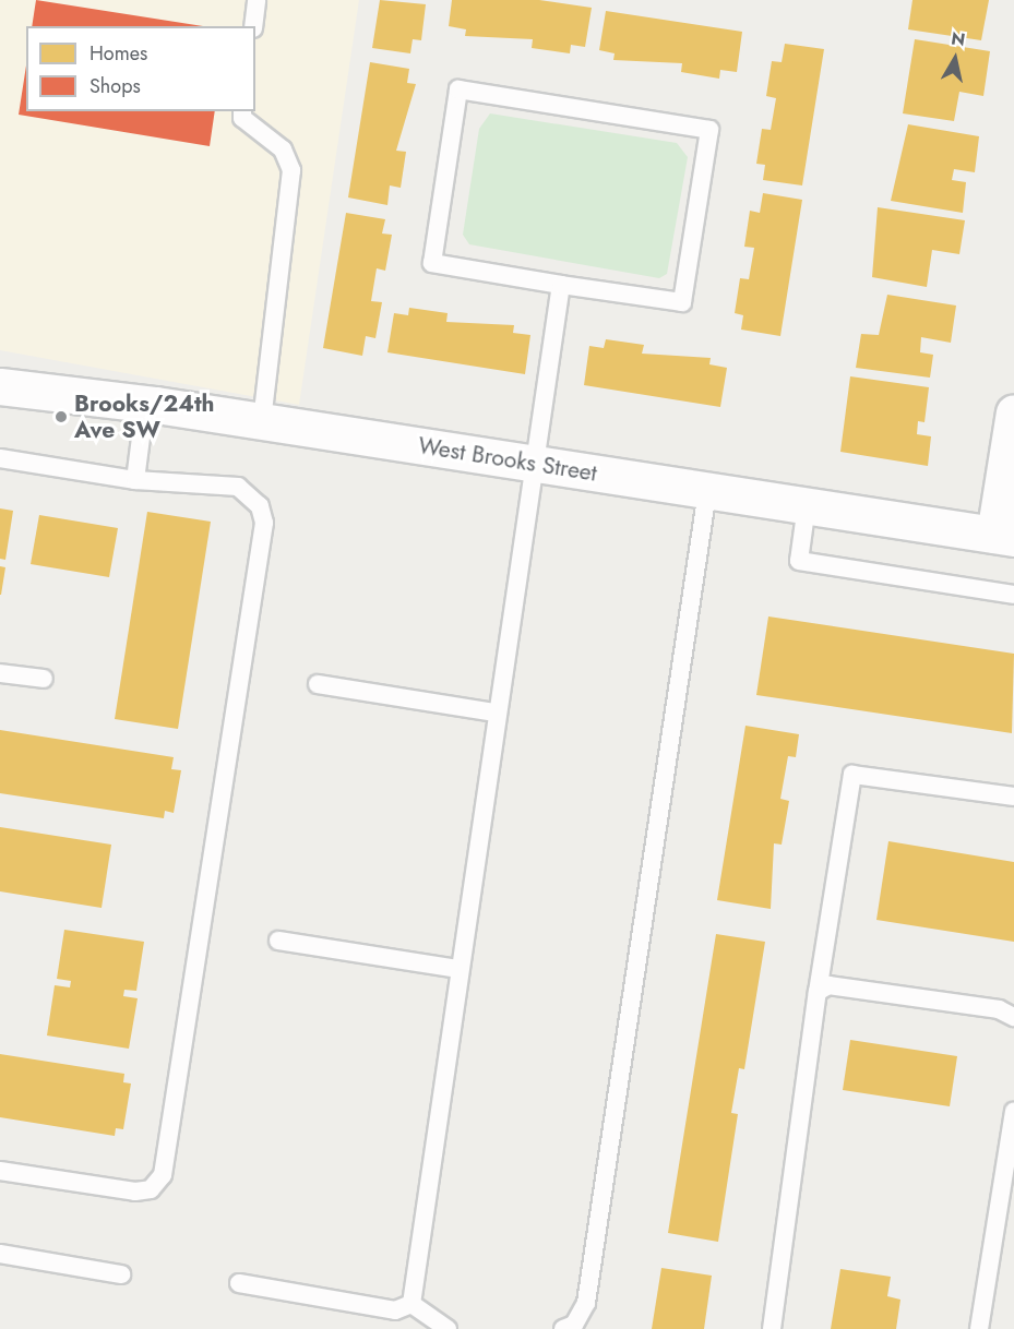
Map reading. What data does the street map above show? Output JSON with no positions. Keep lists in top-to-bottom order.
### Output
{
  "streets": {
    "street": ["West Brooks Street"]
  },
  "places": ["Brooks/24th Ave SW"],
  "legend": ["Homes", "Shops"],
  "north": "top"
}
